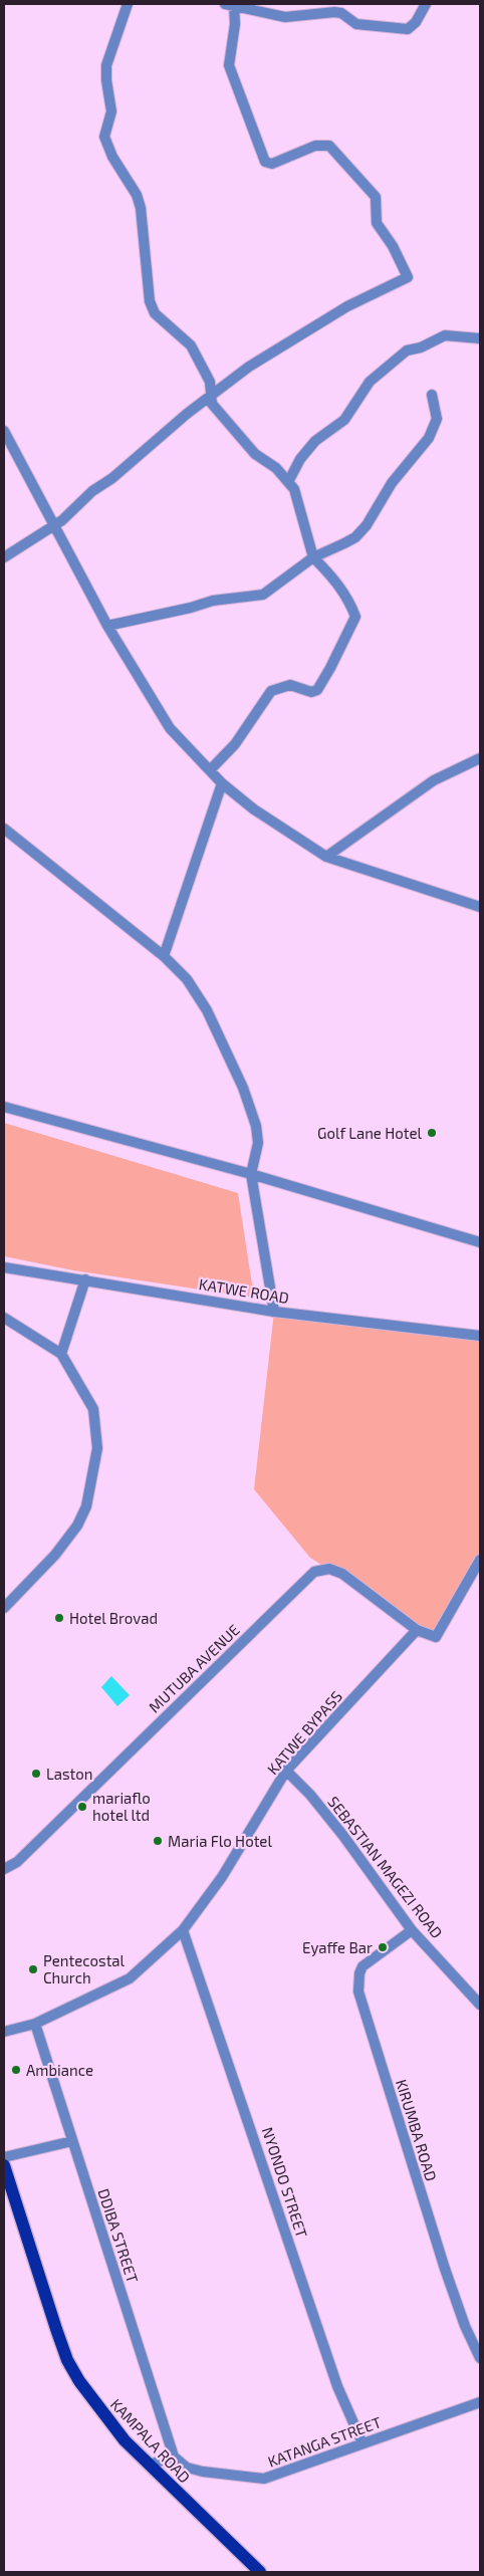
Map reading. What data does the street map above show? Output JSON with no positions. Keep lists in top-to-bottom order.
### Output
{
  "streets": {
    "main road": ["KAMPALA ROAD"],
    "street": [
      "KATWE ROAD",
      "MUTUBA AVENUE",
      "KATWE BYPASS",
      "SEBASTIAN MAGEZI ROAD",
      "KIRUMBA ROAD",
      "NYONDO STREET",
      "DDIBA STREET",
      "KATANGA STREET"
    ]
  },
  "crossings": [
    ["MUTUBA AVENUE", "KATWE BYPASS"],
    ["KATWE BYPASS", "SEBASTIAN MAGEZI ROAD"],
    ["KATWE BYPASS", "NYONDO STREET"],
    ["KATWE BYPASS", "DDIBA STREET"],
    ["SEBASTIAN MAGEZI ROAD", "KIRUMBA ROAD"],
    ["NYONDO STREET", "KATANGA STREET"],
    ["DDIBA STREET", "KATANGA STREET"]
  ],
  "places": [
    "Golf Lane Hotel",
    "Hotel Brovad",
    "Laston",
    "mariaflo hotel ltd",
    "Maria Flo Hotel",
    "Eyaffe Bar",
    "Pentecostal Church",
    "Ambiance"
  ]
}
